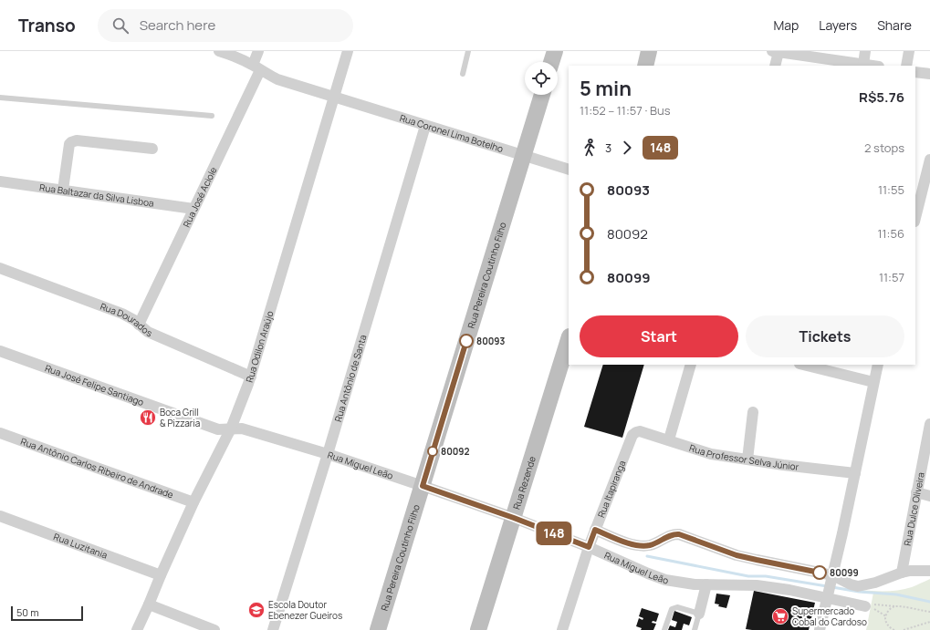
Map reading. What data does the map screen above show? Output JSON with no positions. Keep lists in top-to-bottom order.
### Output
{
  "streets": {
    "street": [
      "Rua Coronel Lima Botelho",
      "Rua Baltazar da Silva Lisboa",
      "Rua José Aciole",
      "Rua Pereira Coutinho Filho",
      "Rua Dourados",
      "Rua Odilon Araújo",
      "Rua Antônio de Santa",
      "Rua José Felipe Santiago",
      "Rua Professor Selva Júnior",
      "Rua Miguel Leão",
      "Rua Antônio Carlos Ribeiro de Andrade",
      "Rua Rezende",
      "Rua Itapiranga",
      "Rua Dulce Oliveira",
      "Rua Luzitania"
    ]
  },
  "crossings": [
    ["Rua Coronel Lima Botelho", "Rua José Aciole"],
    ["Rua Coronel Lima Botelho", "Rua Pereira Coutinho Filho"],
    ["Rua Coronel Lima Botelho", "Rua Odilon Araújo"],
    ["Rua Coronel Lima Botelho", "Rua Antônio de Santa"],
    ["Rua Baltazar da Silva Lisboa", "Rua José Aciole"],
    ["Rua José Aciole", "Rua Dourados"],
    ["Rua Pereira Coutinho Filho", "Rua Miguel Leão"],
    ["Rua Dourados", "Rua Odilon Araújo"],
    ["Rua Odilon Araújo", "Rua José Felipe Santiago"],
    ["Rua Odilon Araújo", "Rua Miguel Leão"],
    ["Rua Odilon Araújo", "Rua Antônio Carlos Ribeiro de Andrade"],
    ["Rua Odilon Araújo", "Rua Luzitania"],
    ["Rua Antônio de Santa", "Rua Miguel Leão"],
    ["Rua José Felipe Santiago", "Rua Miguel Leão"],
    ["Rua Professor Selva Júnior", "Rua Itapiranga"],
    ["Rua Miguel Leão", "Rua Rezende"],
    ["Rua Miguel Leão", "Rua Itapiranga"]
  ],
  "places": {
    "other": ["80093", "80092", "80099"],
    "restaurant": ["Boca Grill & Pizzaria"],
    "school or university": ["Escola Doutor Ebenezer Gueiros"],
    "supermarket": ["Supermercado Cobal do Cardoso"]
  },
  "lines": ["bus line 148"],
  "scale_bar": "50 m",
  "page": {
    "header": "Transo",
    "search": "Search here",
    "nav": ["Map", "Layers", "Share"],
    "on_map": "148",
    "heading": ["5 min", "11:52 – 11:57 · Bus", "R$5.76"],
    "legs": ["3", "148", "2 stops"],
    "list": [
      {
        "name": "80093",
        "value": "11:55"
      },
      {
        "name": "80092",
        "value": "11:56"
      },
      {
        "name": "80099",
        "value": "11:57"
      }
    ],
    "buttons": ["Start", "Tickets"],
    "scale": "50 m"
  }
}
